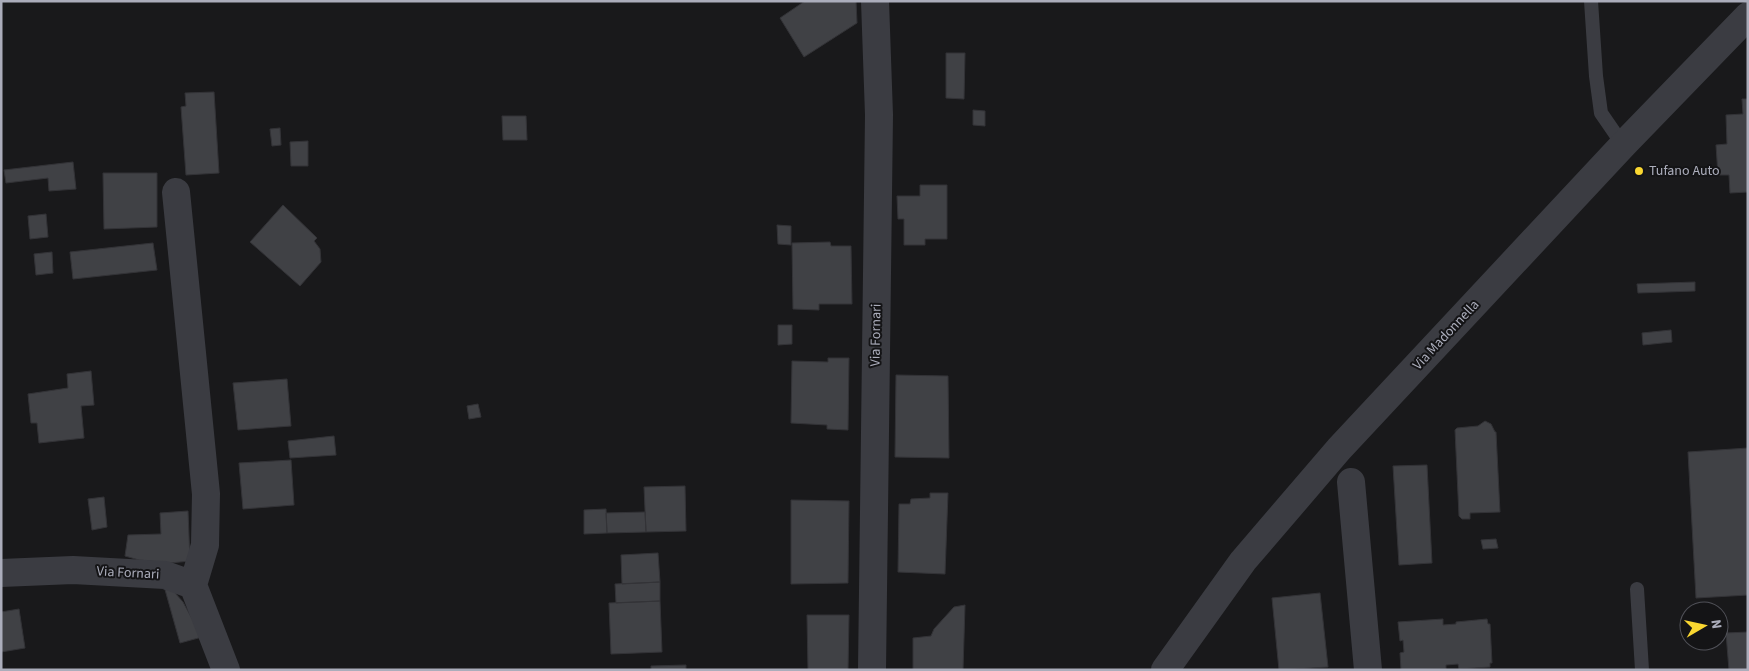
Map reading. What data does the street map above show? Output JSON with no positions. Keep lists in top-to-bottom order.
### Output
{
  "streets": {
    "street": ["Via Fornari", "Via Madonnella"]
  },
  "places": ["Tufano Auto"],
  "north": "right"
}
